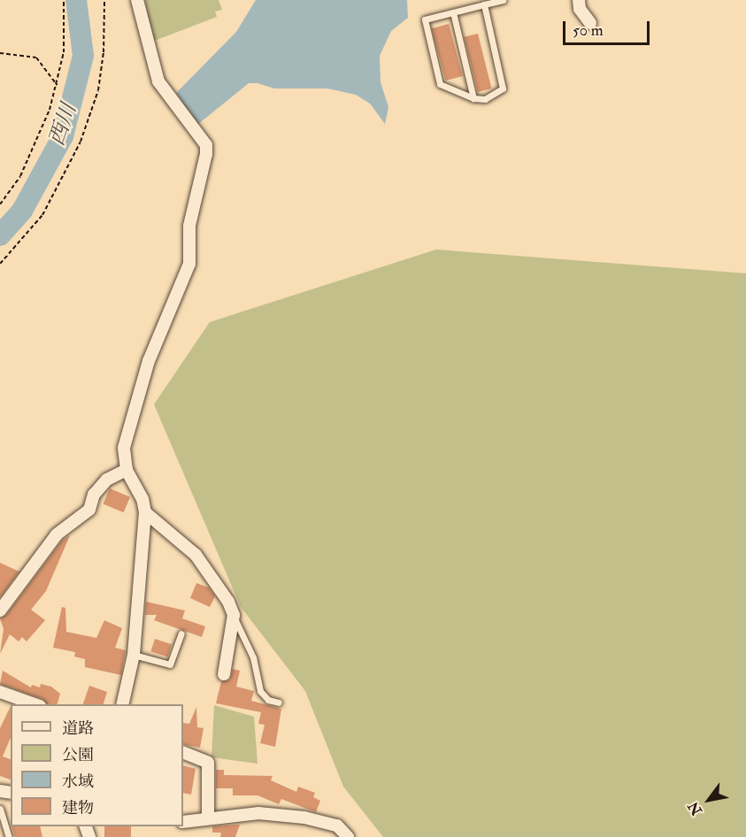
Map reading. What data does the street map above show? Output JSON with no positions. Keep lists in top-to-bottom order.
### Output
{
  "water": ["西川"],
  "legend": [
    "道路",
    "公園",
    "水域",
    "建物"
  ],
  "scale_bar": "50 m",
  "north": "bottom left"
}
